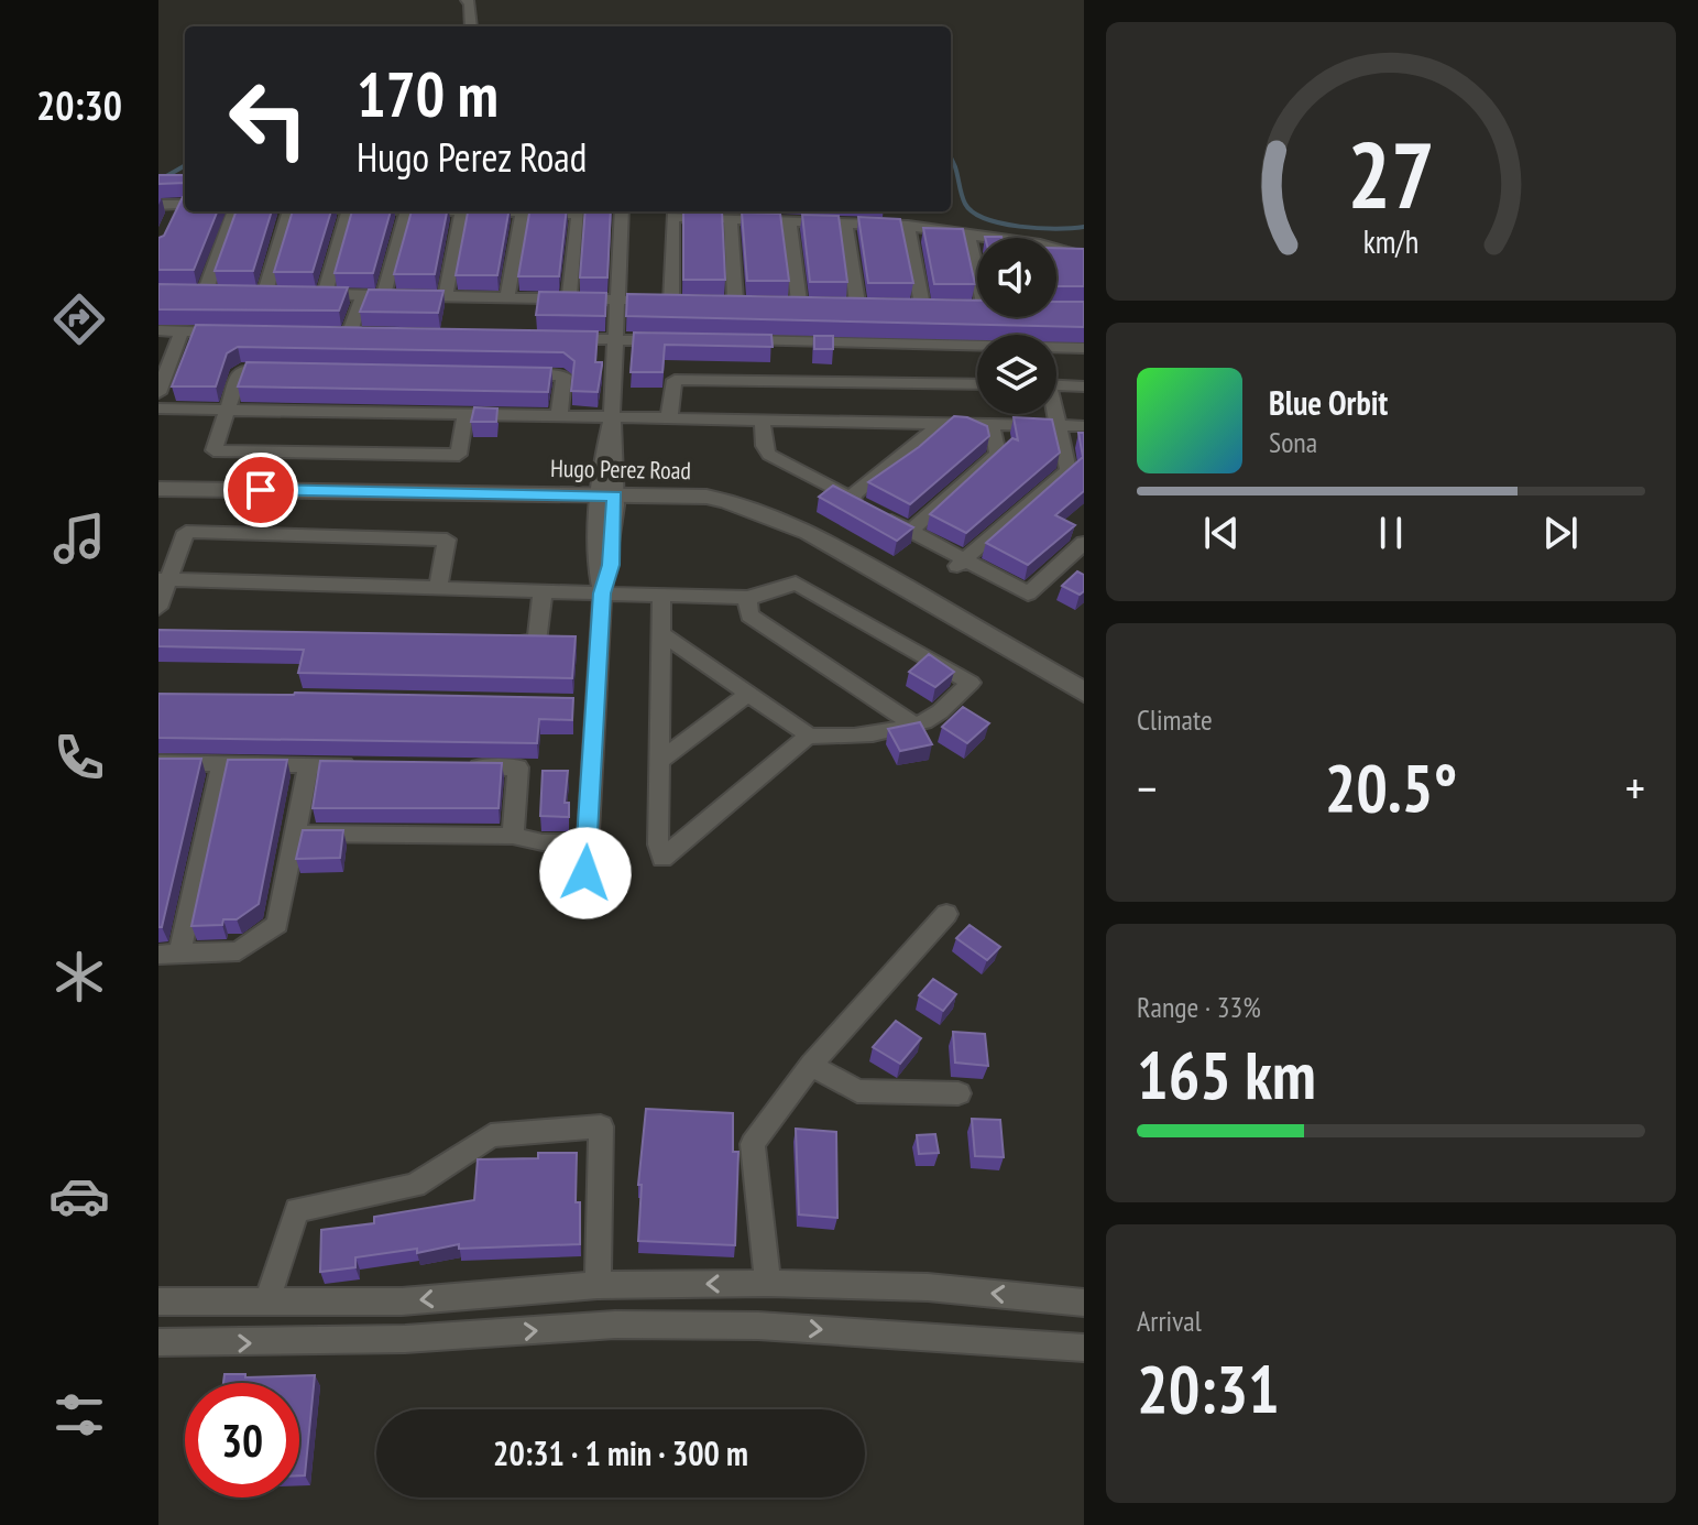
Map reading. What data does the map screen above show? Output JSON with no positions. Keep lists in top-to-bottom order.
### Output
{
  "streets": {
    "street": ["Hugo Perez Road"]
  },
  "page": {
    "tabs": "20:30",
    "turn": ["170 m", "Hugo Perez Road"],
    "song": ["Blue Orbit", "Sona"],
    "tile": [
      "Climate",
      ["Range · 33%", "165 km"],
      ["Arrival", "20:31"]
    ],
    "heat": ["−", "20.5°", "+"],
    "limit": "30",
    "trip": "20:31 · 1 min · 300 m",
    "gauge": ["27", "km/h"]
  }
}
